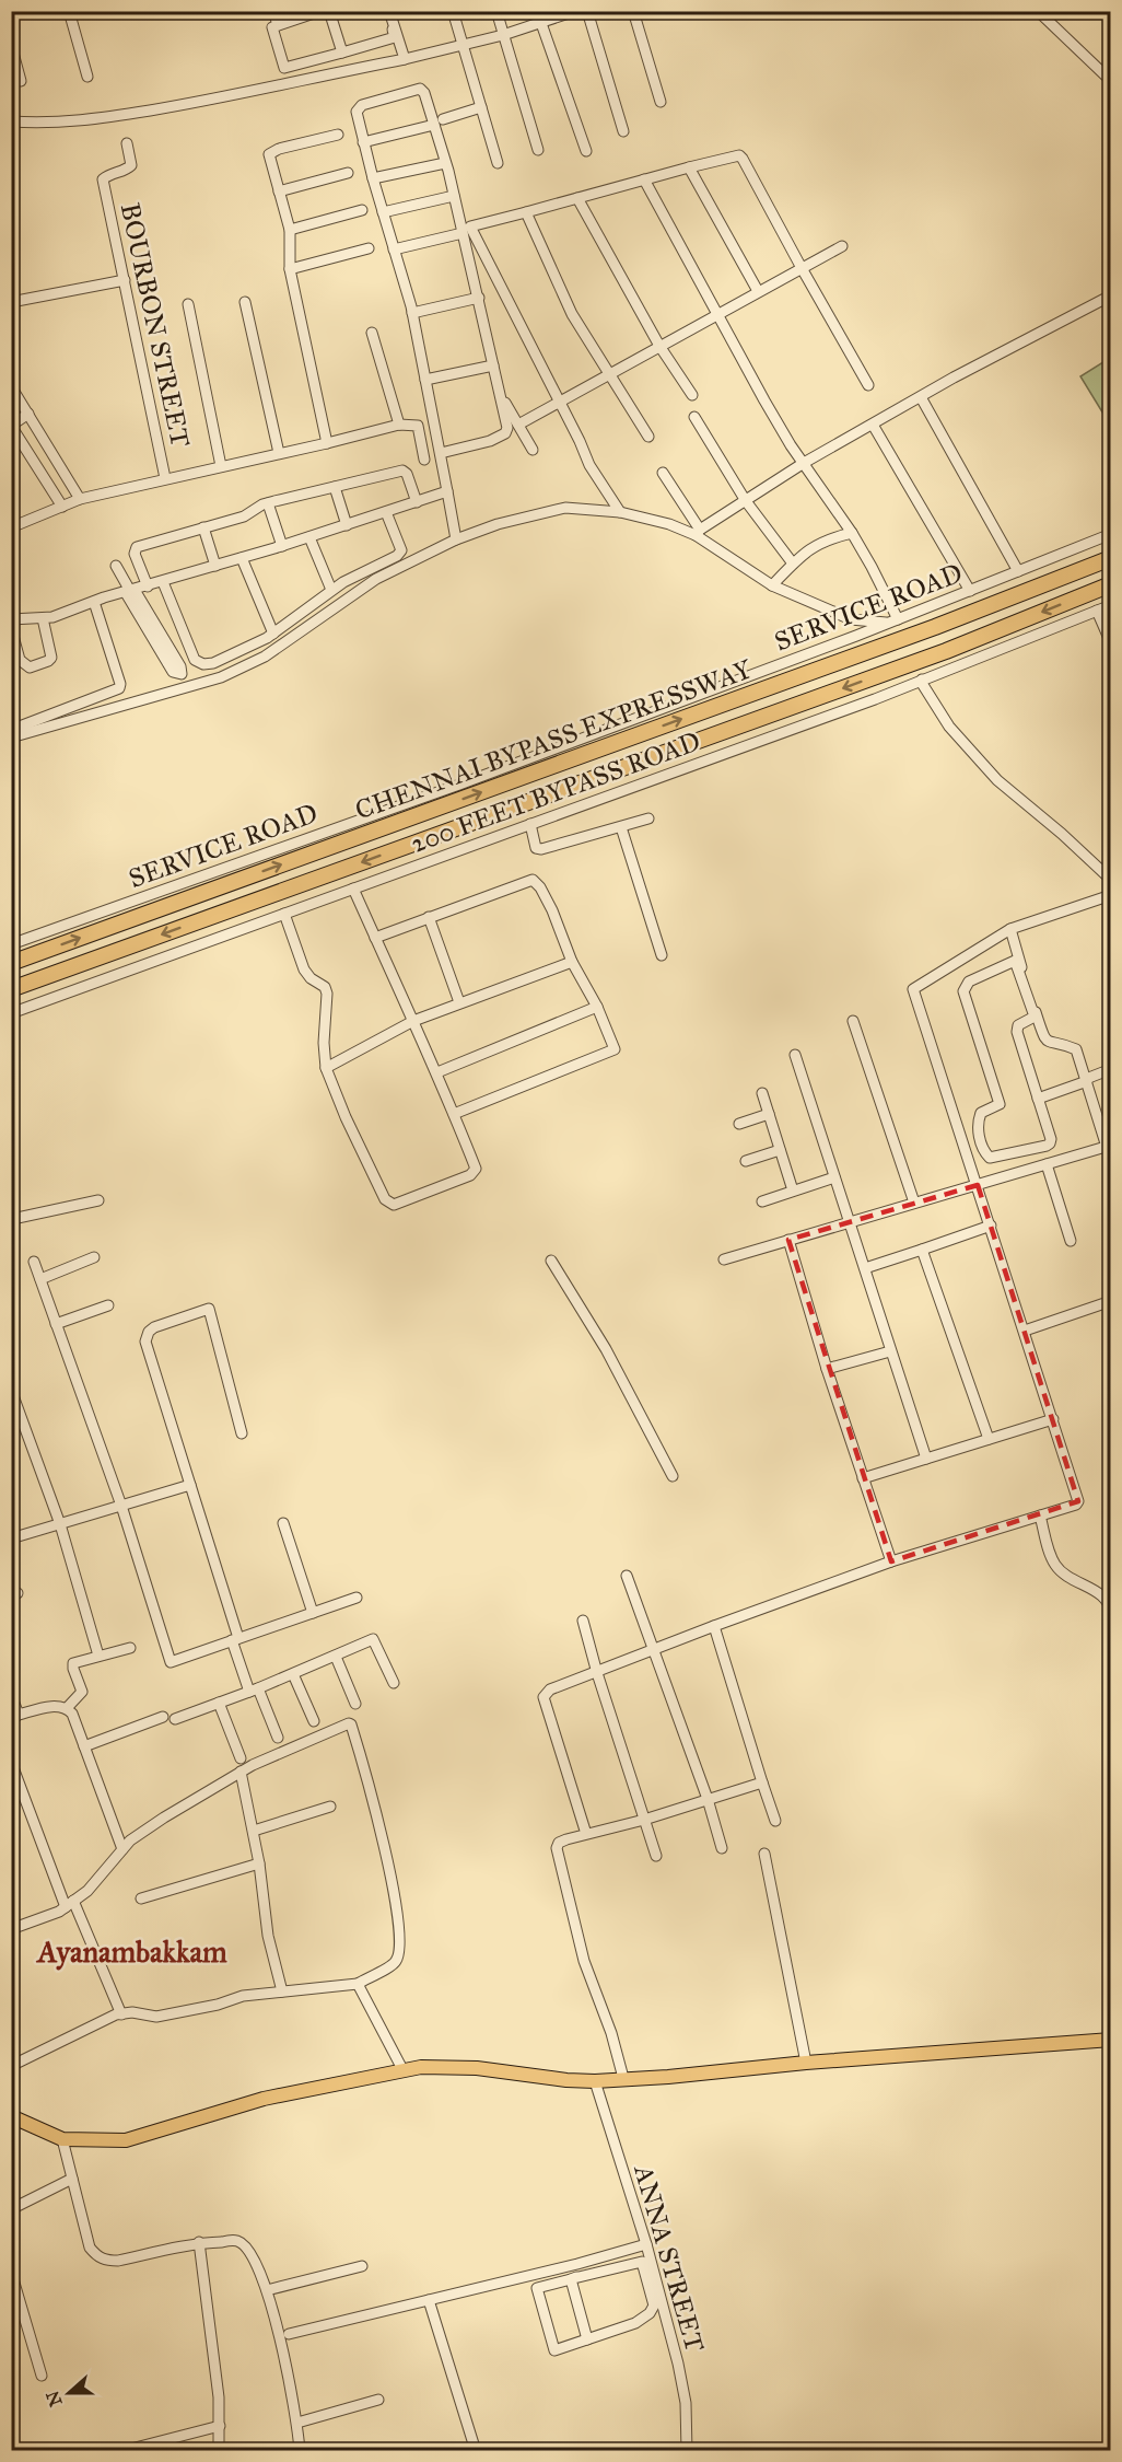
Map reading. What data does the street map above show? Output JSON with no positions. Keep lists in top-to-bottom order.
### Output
{
  "streets": {
    "highway": ["CHENNAI BYPASS EXPRESSWAY"],
    "street": [
      "BOURBON STREET",
      "SERVICE ROAD",
      "200 FEET BYPASS ROAD",
      "ANNA STREET"
    ]
  },
  "districts": ["Ayanambakkam"],
  "north": "left"
}
